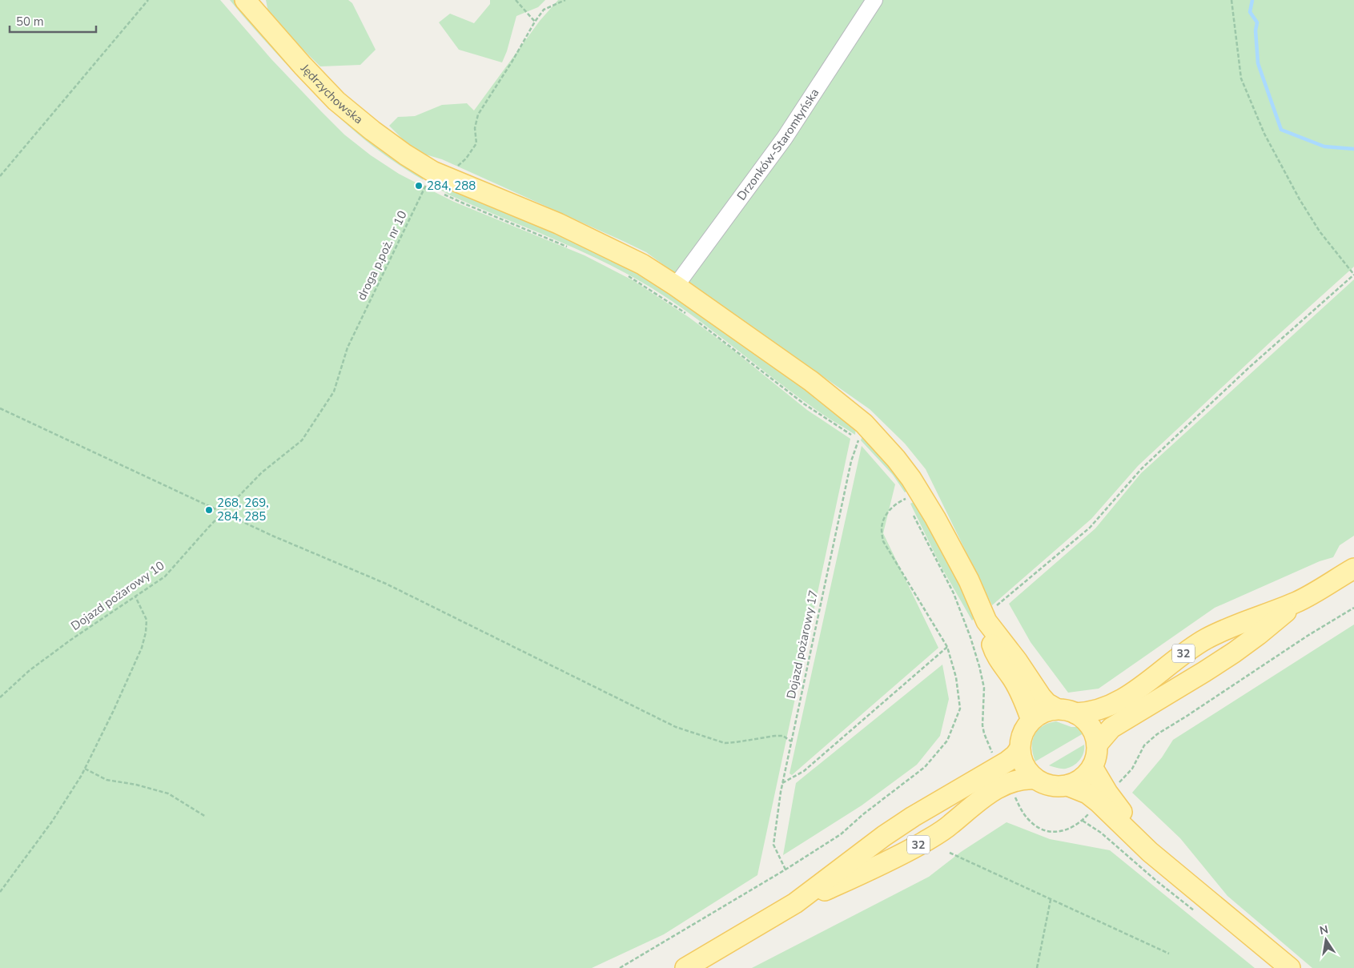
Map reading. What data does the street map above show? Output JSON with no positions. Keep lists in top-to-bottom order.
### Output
{
  "streets": {
    "main road": ["Jędrzychowska", "32"],
    "lane": ["Drzonków-Staromłyńska"],
    "path": ["droga p.poż. nr 10", "Dojazd pożarowy 10", "Dojazd pożarowy 17"]
  },
  "crossings": [
    ["Jędrzychowska", "Drzonków-Staromłyńska"],
    ["Jędrzychowska", "droga p.poż. nr 10"],
    ["Jędrzychowska", "Dojazd pożarowy 17"],
    ["droga p.poż. nr 10", "Dojazd pożarowy 10"]
  ],
  "places": ["284, 288", "268, 269, 284, 285"],
  "scale_bar": "50 m",
  "north": "top"
}
